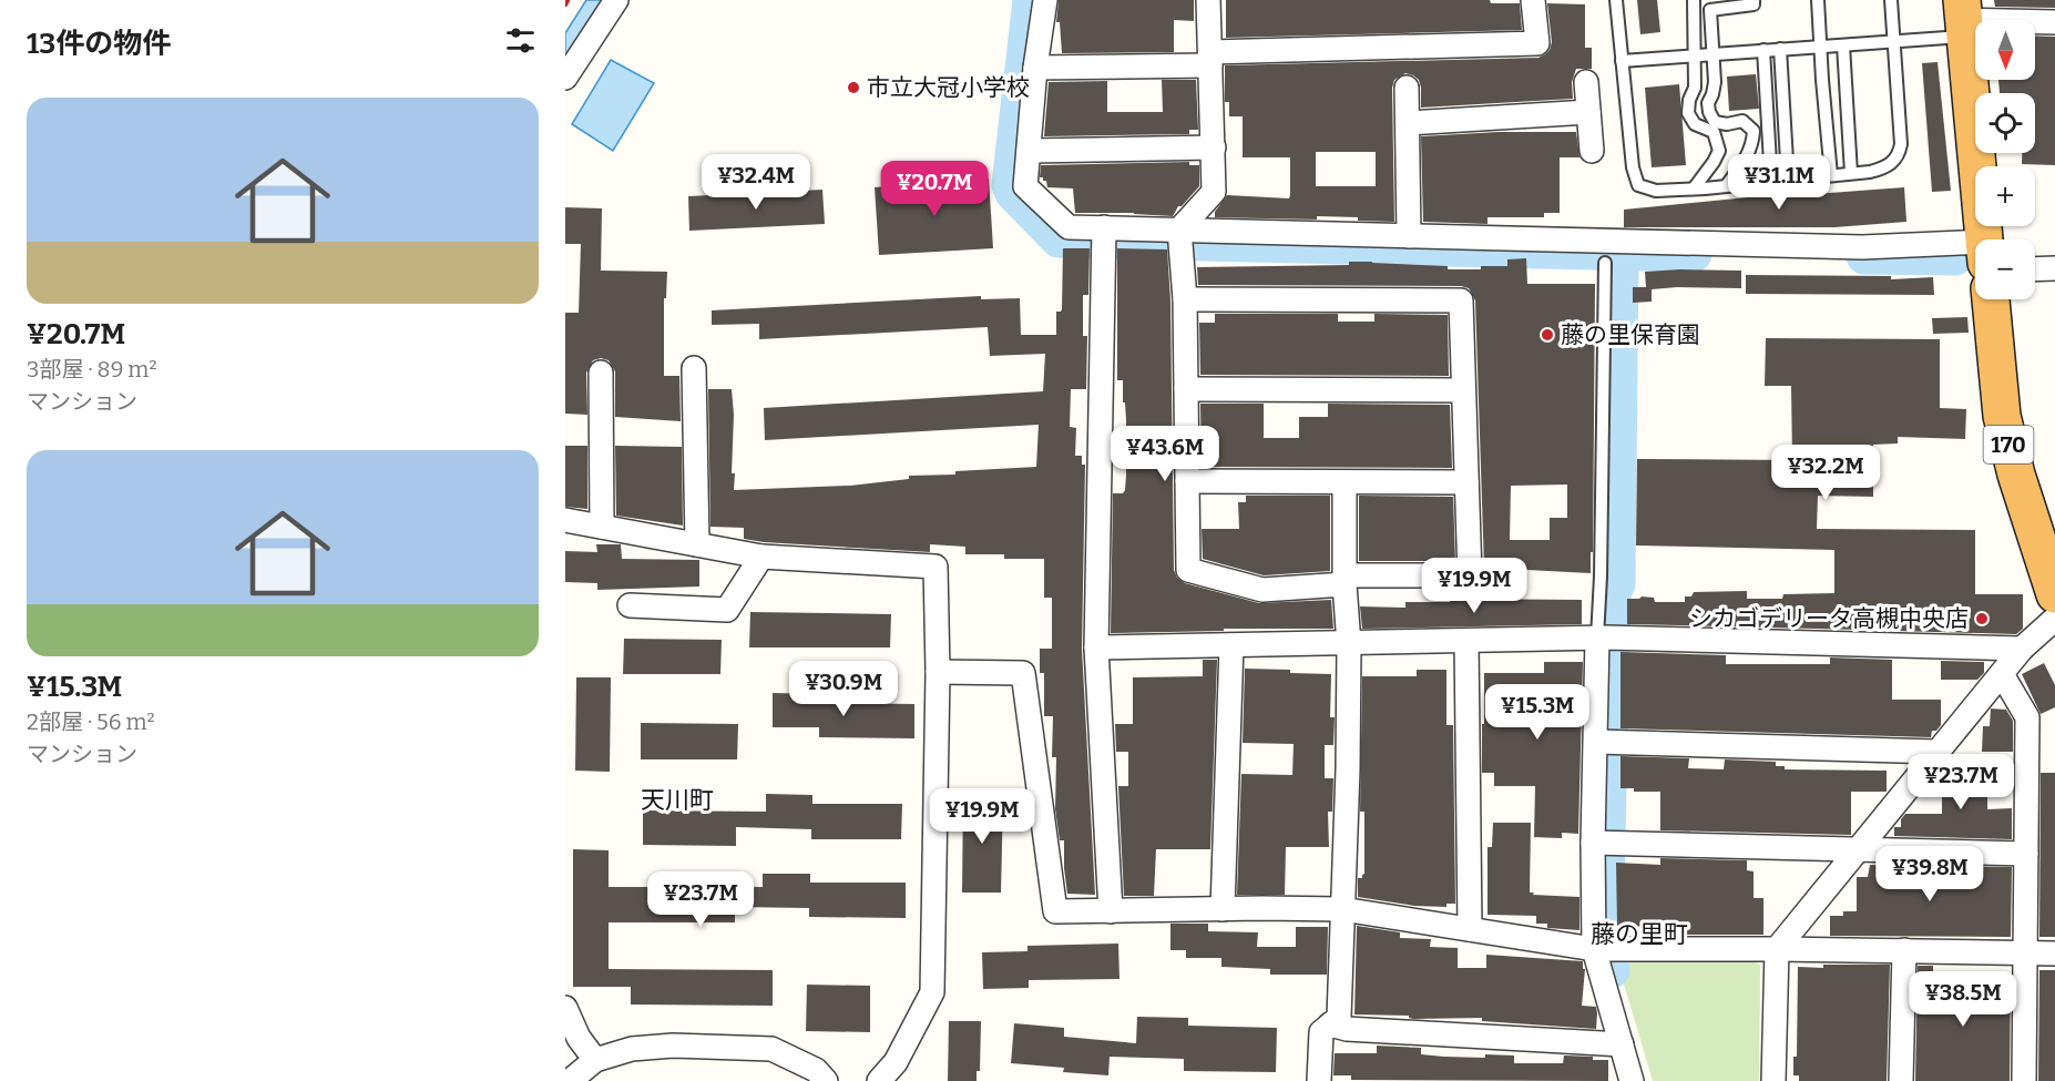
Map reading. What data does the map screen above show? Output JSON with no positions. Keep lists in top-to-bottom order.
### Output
{
  "streets": {
    "highway": ["170"]
  },
  "districts": ["天川町", "藤の里町"],
  "places": ["市立大冠小学校", "藤の里保育園", "シカゴデリータ高槻中央店"],
  "north": "bottom",
  "page": {
    "heading": "13件の物件",
    "map_buttons": ["+", "−"],
    "list": [
      {
        "name": "¥20.7M",
        "note": "3部屋 · 89 m² · マンション"
      },
      {
        "name": "¥15.3M",
        "note": "2部屋 · 56 m² · マンション"
      }
    ],
    "price": [
      "¥32.4M",
      "¥31.1M",
      "¥20.7M",
      "¥43.6M",
      "¥32.2M",
      "¥19.9M",
      "¥30.9M",
      "¥15.3M",
      "¥23.7M",
      "¥19.9M",
      "¥39.8M",
      "¥23.7M",
      "¥38.5M"
    ]
  }
}
